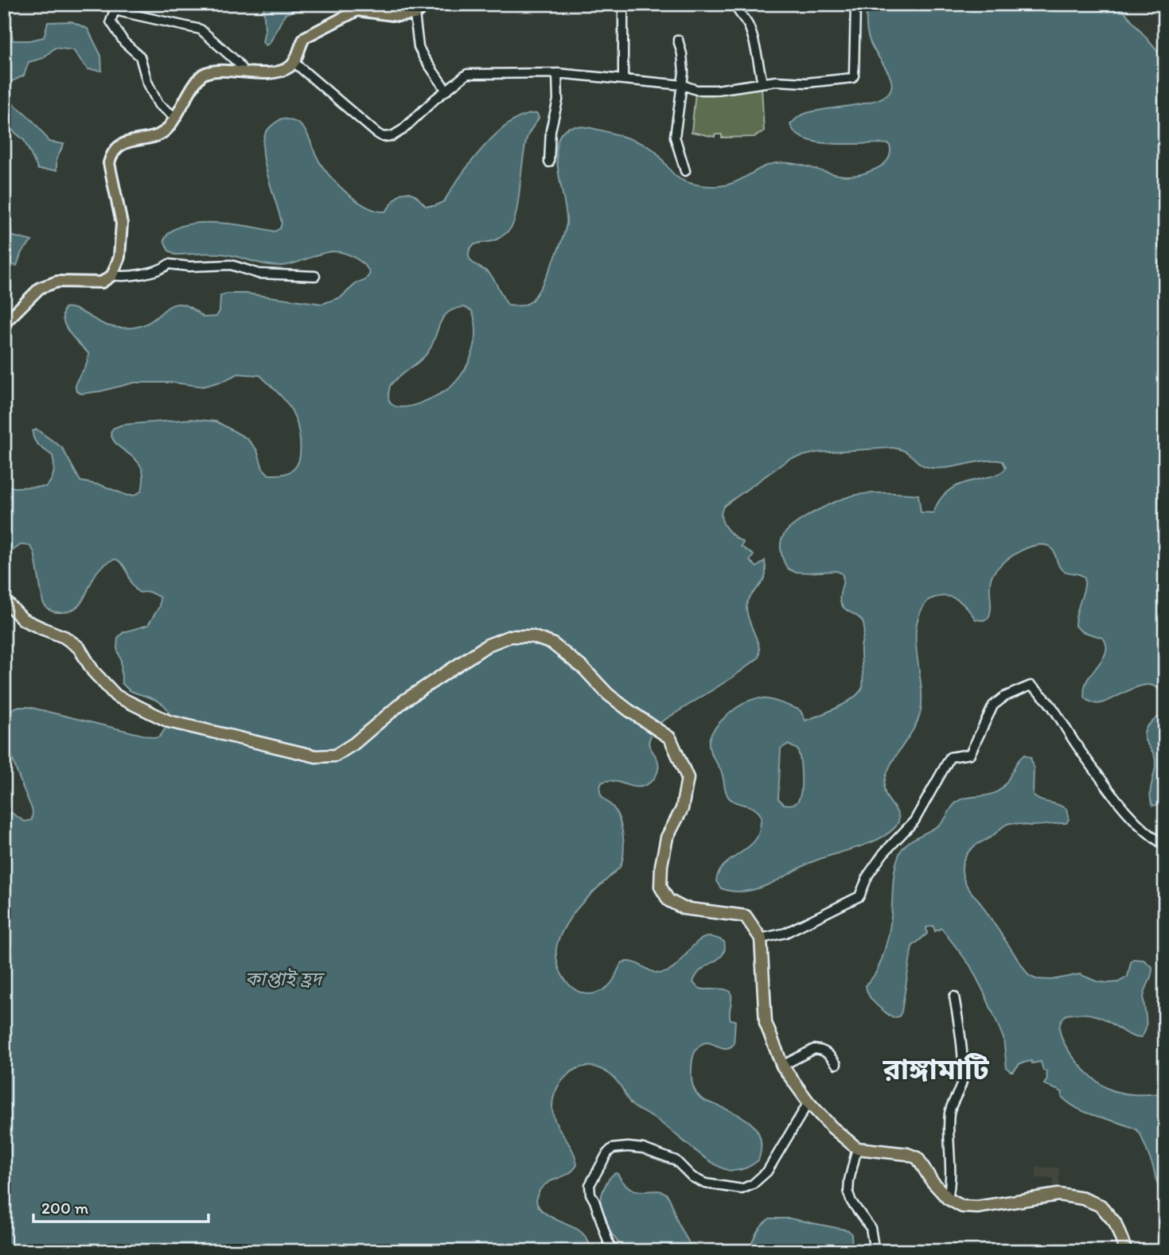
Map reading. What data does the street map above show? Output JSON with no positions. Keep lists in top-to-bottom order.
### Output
{
  "districts": ["রাঙ্গামাটি"],
  "water": ["কাপ্তাই হ্রদ"],
  "scale_bar": "200 m"
}
